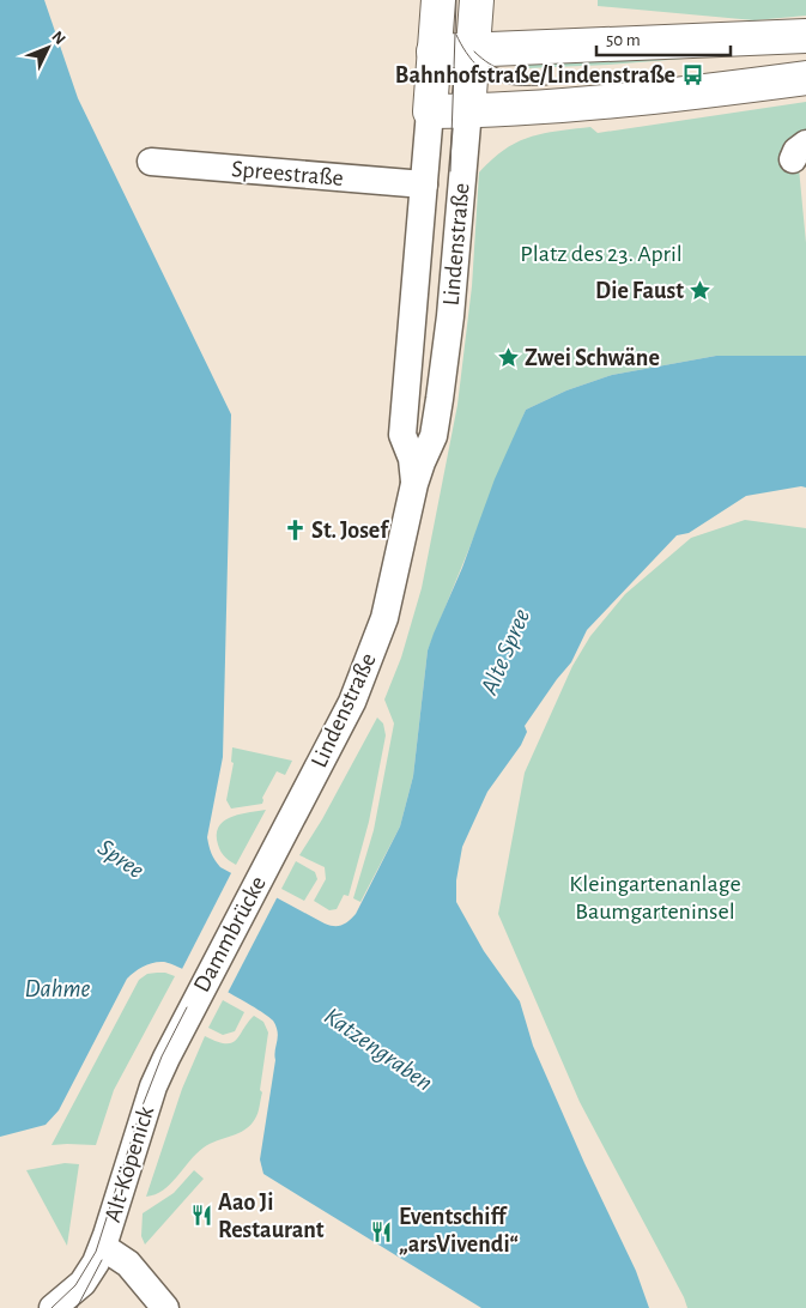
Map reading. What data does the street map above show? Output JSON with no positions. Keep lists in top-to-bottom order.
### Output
{
  "streets": {
    "main road": ["Lindenstraße"],
    "street": ["Spreestraße", "Dammbrücke", "Alt-Köpenick"]
  },
  "crossings": [
    ["Spreestraße", "Lindenstraße"],
    ["Lindenstraße", "Dammbrücke"],
    ["Dammbrücke", "Alt-Köpenick"]
  ],
  "water": [
    "Alte Spree",
    "Spree",
    "Dahme",
    "Katzengraben"
  ],
  "parks": ["Platz des 23. April", "Kleingartenanlage Baumgarteninsel"],
  "places": {
    "bus stop": ["Bahnhofstraße/Lindenstraße"],
    "place": ["Die Faust", "Zwei Schwäne"],
    "church": ["St. Josef"],
    "restaurant": ["Aao Ji Restaurant", "Eventschiff „arsVivendi“"]
  },
  "scale_bar": "50 m",
  "north": "top right"
}
